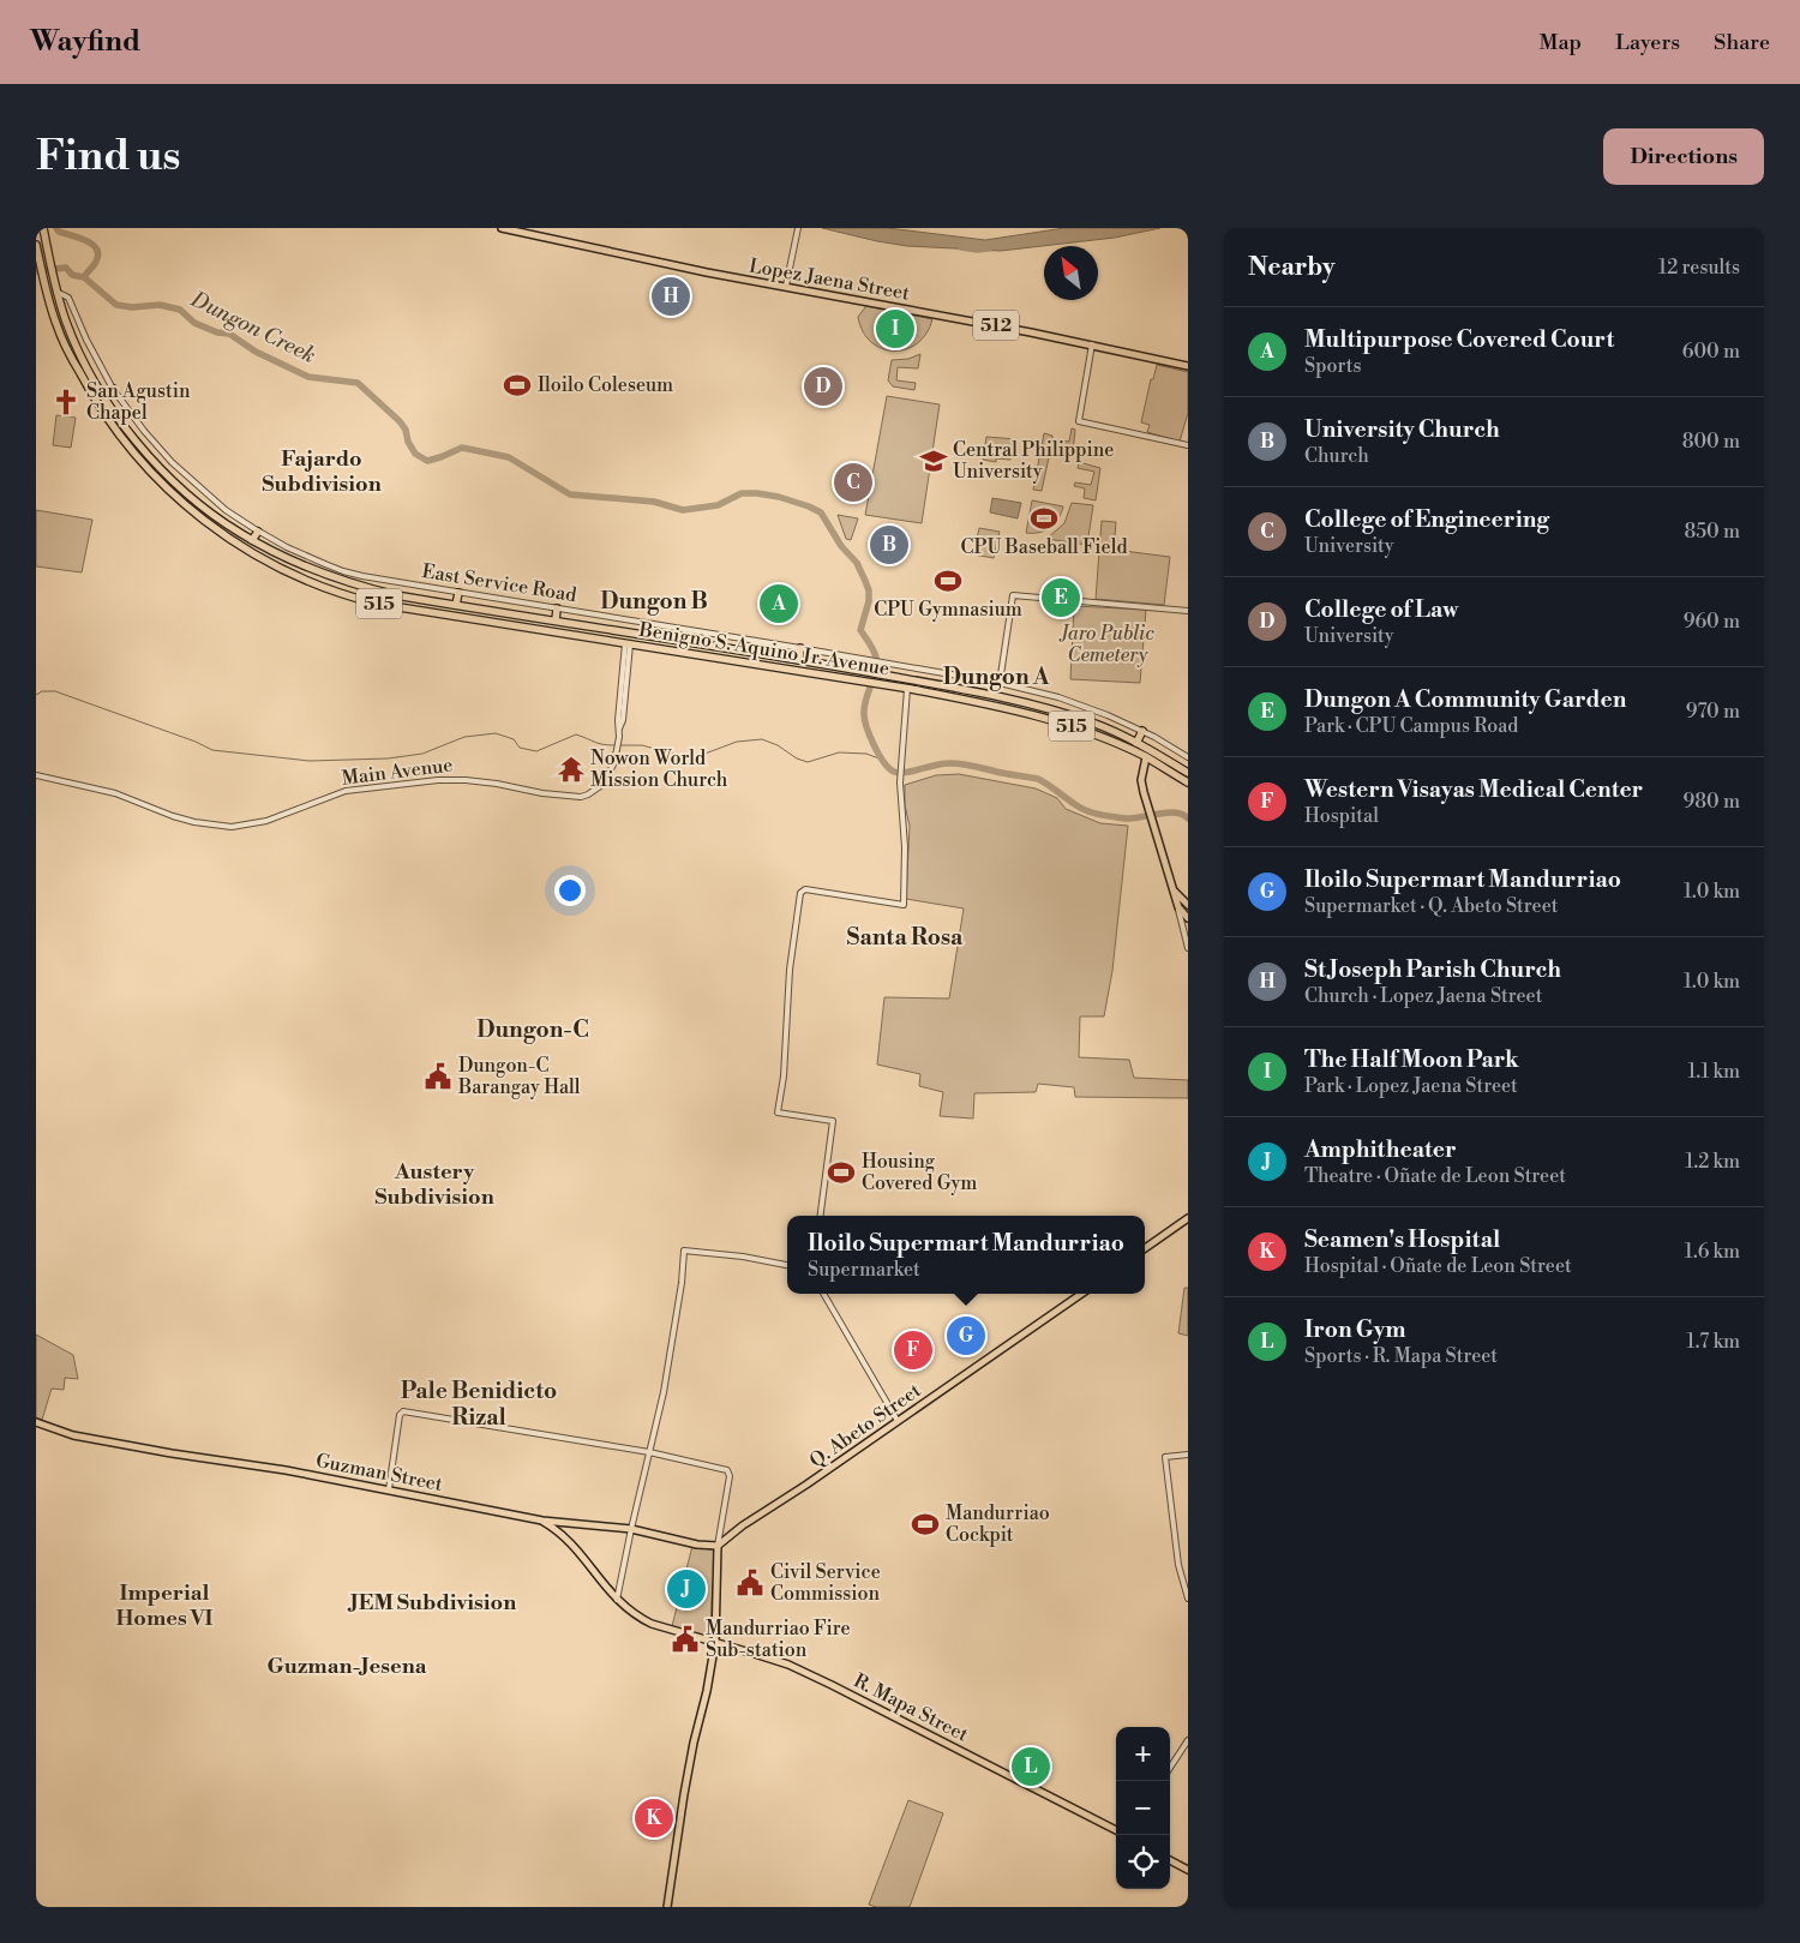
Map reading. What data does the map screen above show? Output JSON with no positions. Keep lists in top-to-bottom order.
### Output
{
  "streets": {
    "highway": ["515", "Benigno S. Aquino Jr. Avenue"],
    "main road": [
      "Lopez Jaena Street",
      "512",
      "Q. Abeto Street",
      "Guzman Street",
      "R. Mapa Street"
    ],
    "street": ["East Service Road", "Main Avenue"]
  },
  "crossings": [
    ["East Service Road", "Benigno S. Aquino Jr. Avenue"],
    ["Benigno S. Aquino Jr. Avenue", "Main Avenue"],
    ["Q. Abeto Street", "Guzman Street"],
    ["Guzman Street", "R. Mapa Street"]
  ],
  "districts": [
    "Fajardo Subdivision",
    "Dungon B",
    "Dungon A",
    "Santa Rosa",
    "Dungon-C",
    "Austery Subdivision",
    "Pale Benidicto Rizal",
    "Imperial Homes VI",
    "JEM Subdivision",
    "Guzman-Jesena"
  ],
  "water": ["Dungon Creek"],
  "parks": ["Jaro Public Cemetery"],
  "places": {
    "sports": [
      "Iloilo Coleseum",
      "CPU Baseball Field",
      "CPU Gymnasium",
      "Housing Covered Gym",
      "Mandurriao Cockpit"
    ],
    "church": ["San Agustin Chapel"],
    "school or university": ["Central Philippine University"],
    "temple": ["Nowon World Mission Church"],
    "public building": ["Dungon-C Barangay Hall", "Civil Service Commission", "Mandurriao Fire Sub-station"]
  },
  "north": "top left",
  "page": {
    "header": "Wayfind",
    "nav": ["Map", "Layers", "Share"],
    "buttons": "Directions",
    "title": "Find us",
    "heading": ["Nearby", "12 results"],
    "pins": [
      "H",
      "I",
      "D",
      "C",
      "B",
      "E",
      "A",
      "G",
      "F",
      "J",
      "L",
      "K"
    ],
    "list": [
      {
        "mark": "A",
        "name": "Multipurpose Covered Court",
        "note": "Sports",
        "value": "600 m"
      },
      {
        "mark": "B",
        "name": "University Church",
        "note": "Church",
        "value": "800 m"
      },
      {
        "mark": "C",
        "name": "College of Engineering",
        "note": "University",
        "value": "850 m"
      },
      {
        "mark": "D",
        "name": "College of Law",
        "note": "University",
        "value": "960 m"
      },
      {
        "mark": "E",
        "name": "Dungon A Community Garden",
        "note": "Park · CPU Campus Road",
        "value": "970 m"
      },
      {
        "mark": "F",
        "name": "Western Visayas Medical Center",
        "note": "Hospital",
        "value": "980 m"
      },
      {
        "mark": "G",
        "name": "Iloilo Supermart Mandurriao",
        "note": "Supermarket · Q. Abeto Street",
        "value": "1.0 km"
      },
      {
        "mark": "H",
        "name": "St Joseph Parish Church",
        "note": "Church · Lopez Jaena Street",
        "value": "1.0 km"
      },
      {
        "mark": "I",
        "name": "The Half Moon Park",
        "note": "Park · Lopez Jaena Street",
        "value": "1.1 km"
      },
      {
        "mark": "J",
        "name": "Amphitheater",
        "note": "Theatre · Oñate de Leon Street",
        "value": "1.2 km"
      },
      {
        "mark": "K",
        "name": "Seamen's Hospital",
        "note": "Hospital · Oñate de Leon Street",
        "value": "1.6 km"
      },
      {
        "mark": "L",
        "name": "Iron Gym",
        "note": "Sports · R. Mapa Street",
        "value": "1.7 km"
      }
    ],
    "popup": ["Iloilo Supermart Mandurriao", "Supermarket"],
    "map_buttons": ["+", "−"]
  }
}
